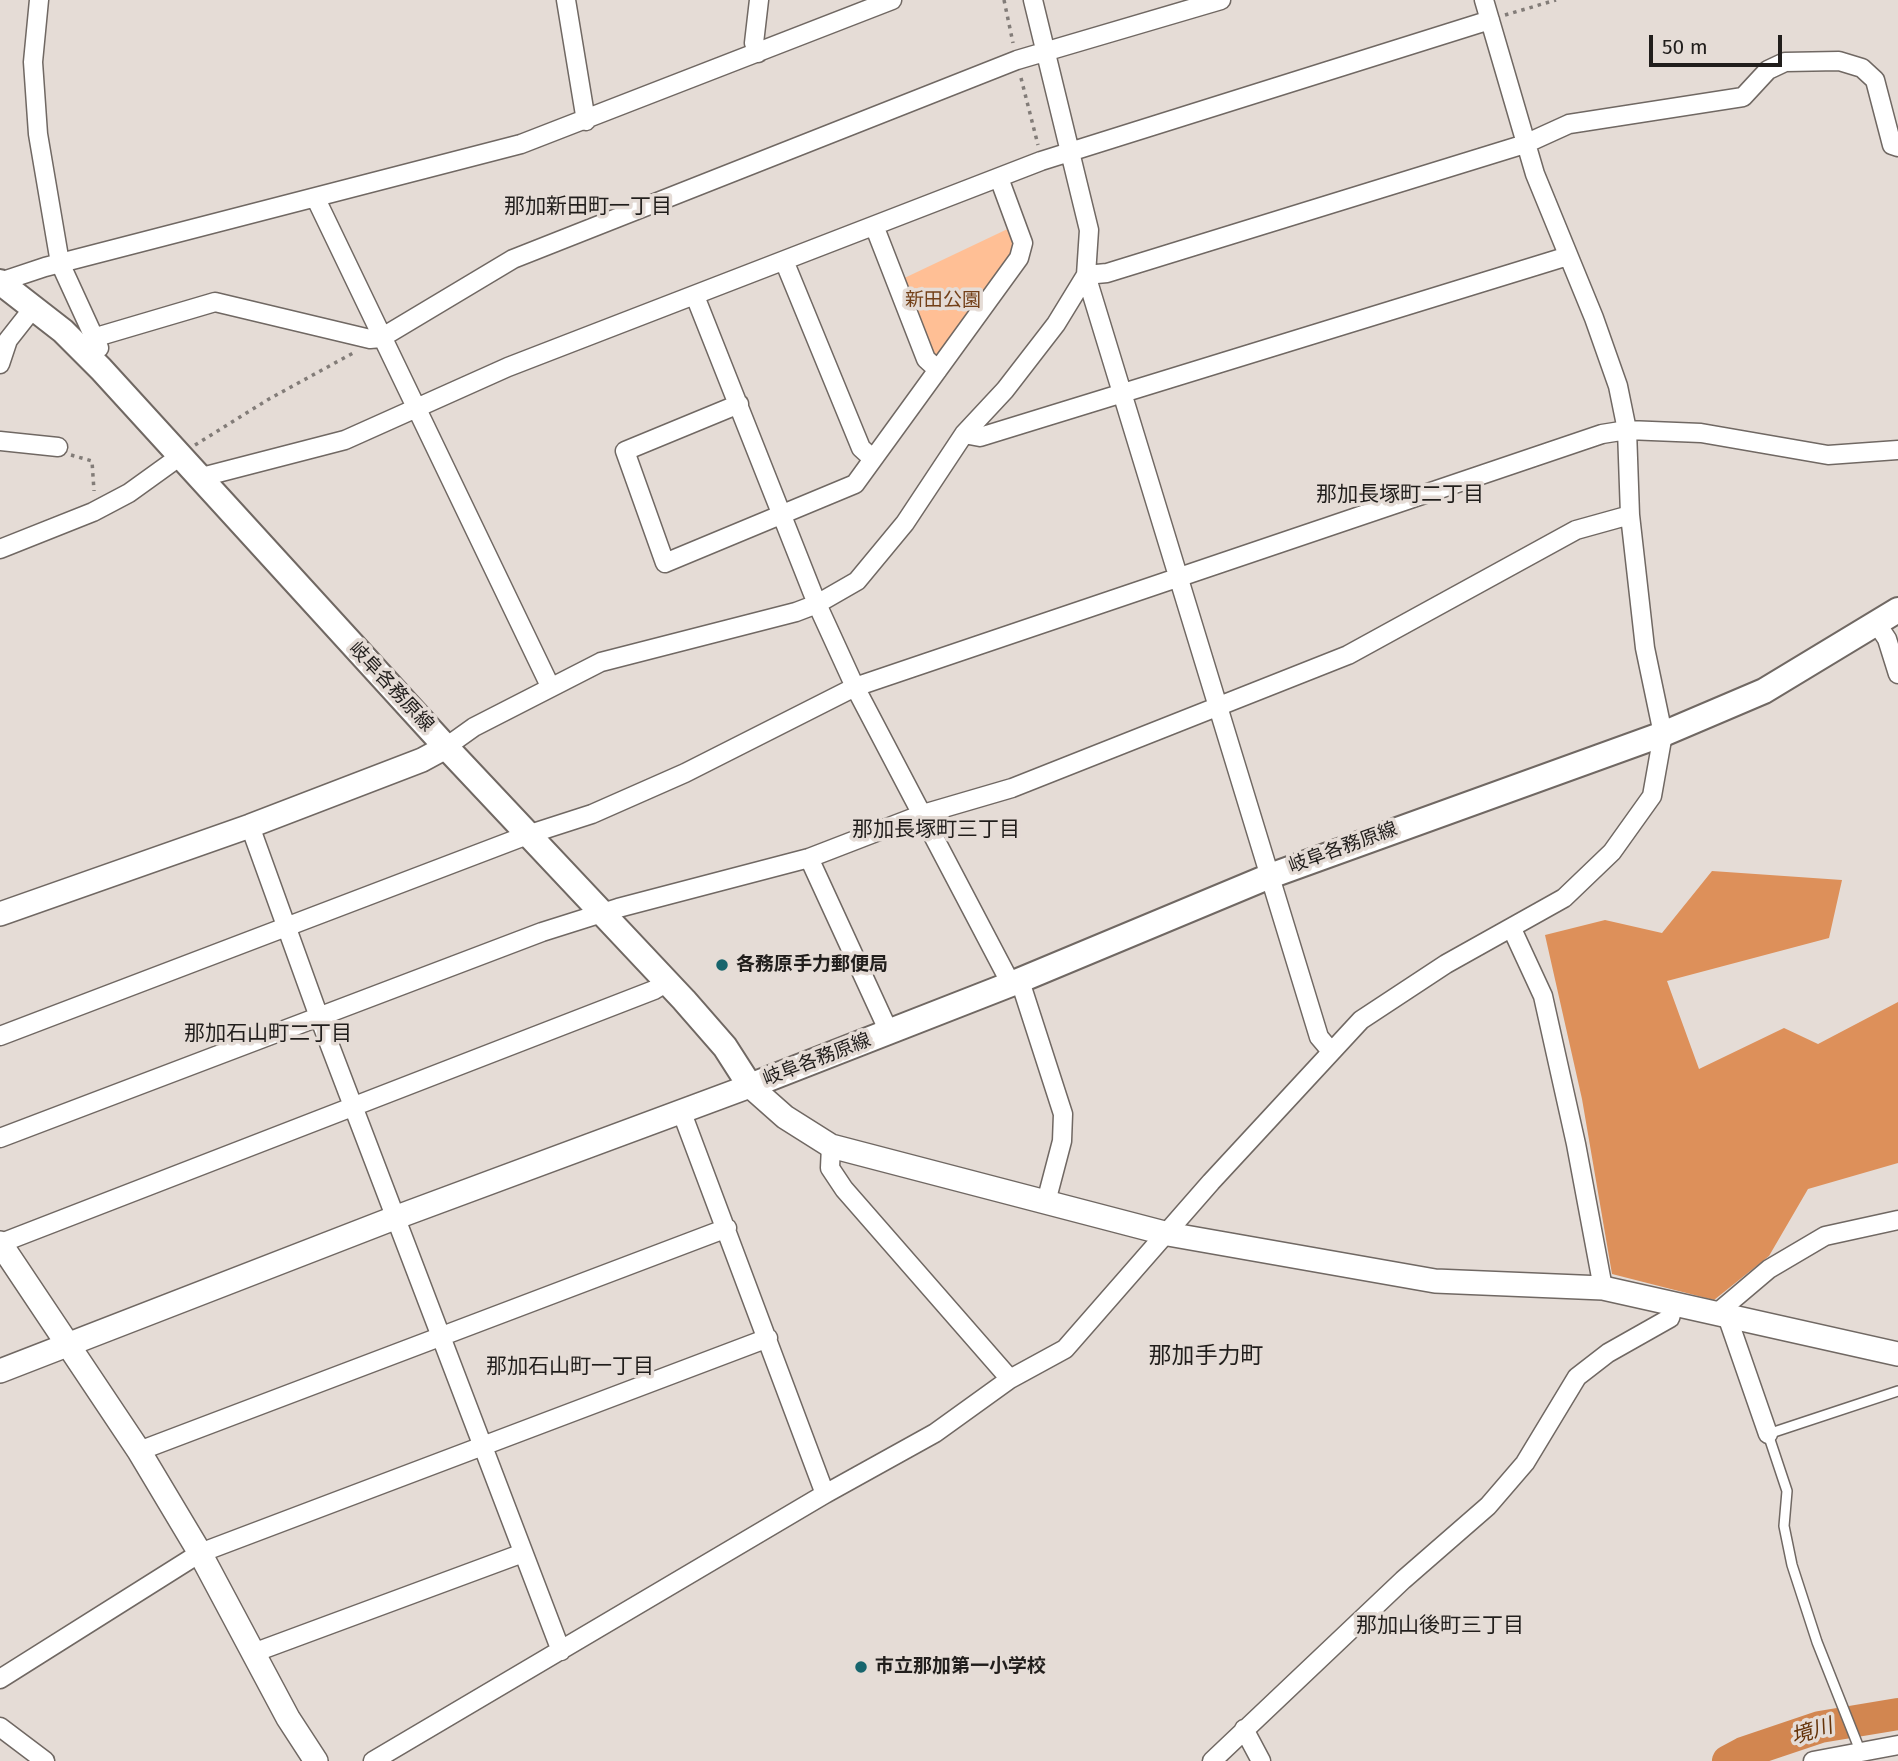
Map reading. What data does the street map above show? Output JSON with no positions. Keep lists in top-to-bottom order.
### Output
{
  "streets": {
    "main road": ["岐阜各務原線"]
  },
  "districts": [
    "那加新田町一丁目",
    "那加長塚町二丁目",
    "那加長塚町三丁目",
    "那加石山町二丁目",
    "那加手力町",
    "那加石山町一丁目",
    "那加山後町三丁目"
  ],
  "water": ["境川"],
  "parks": ["新田公園"],
  "places": ["各務原手力郵便局", "市立那加第一小学校"],
  "scale_bar": "50 m"
}
